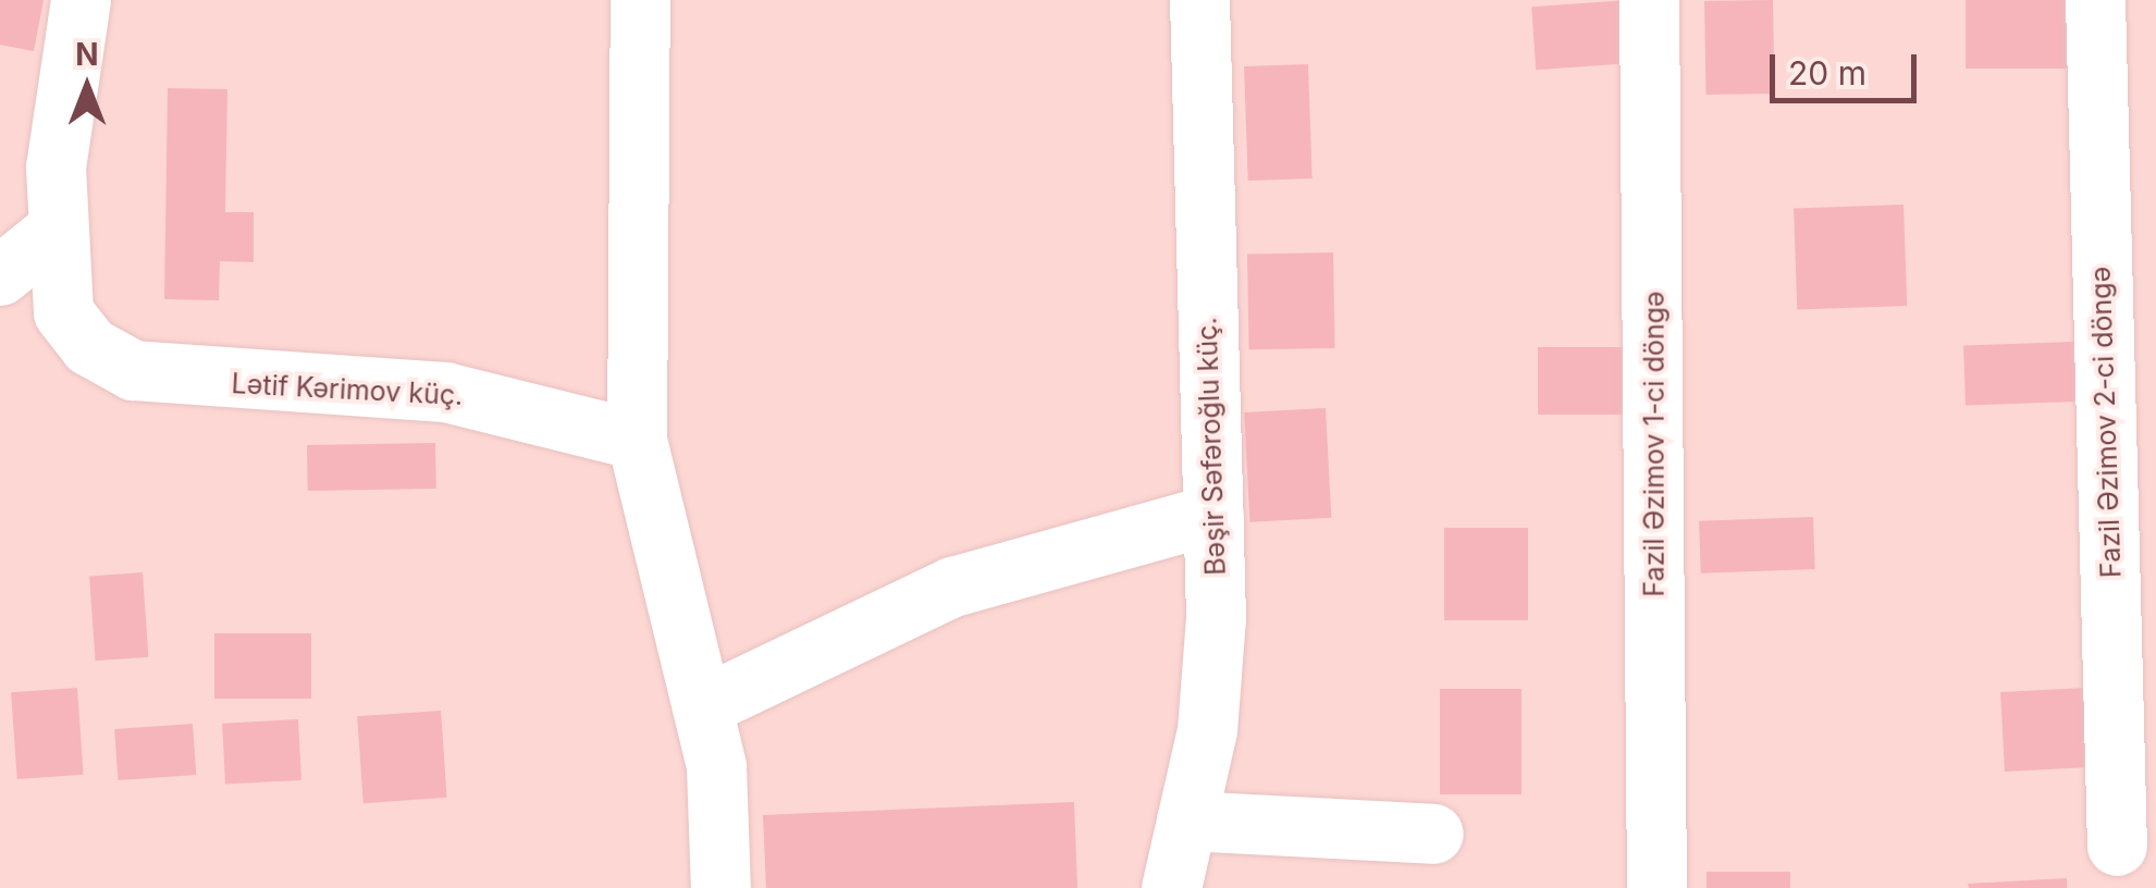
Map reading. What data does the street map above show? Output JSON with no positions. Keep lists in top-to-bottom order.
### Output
{
  "streets": {
    "street": [
      "Lətif Kərimov küç.",
      "Fazil Əzimov 2-ci döngə",
      "Fazil Əzimov 1-ci döngə",
      "Bəşir Səfəroğlu küç."
    ]
  },
  "scale_bar": "20 m",
  "north": "top"
}
